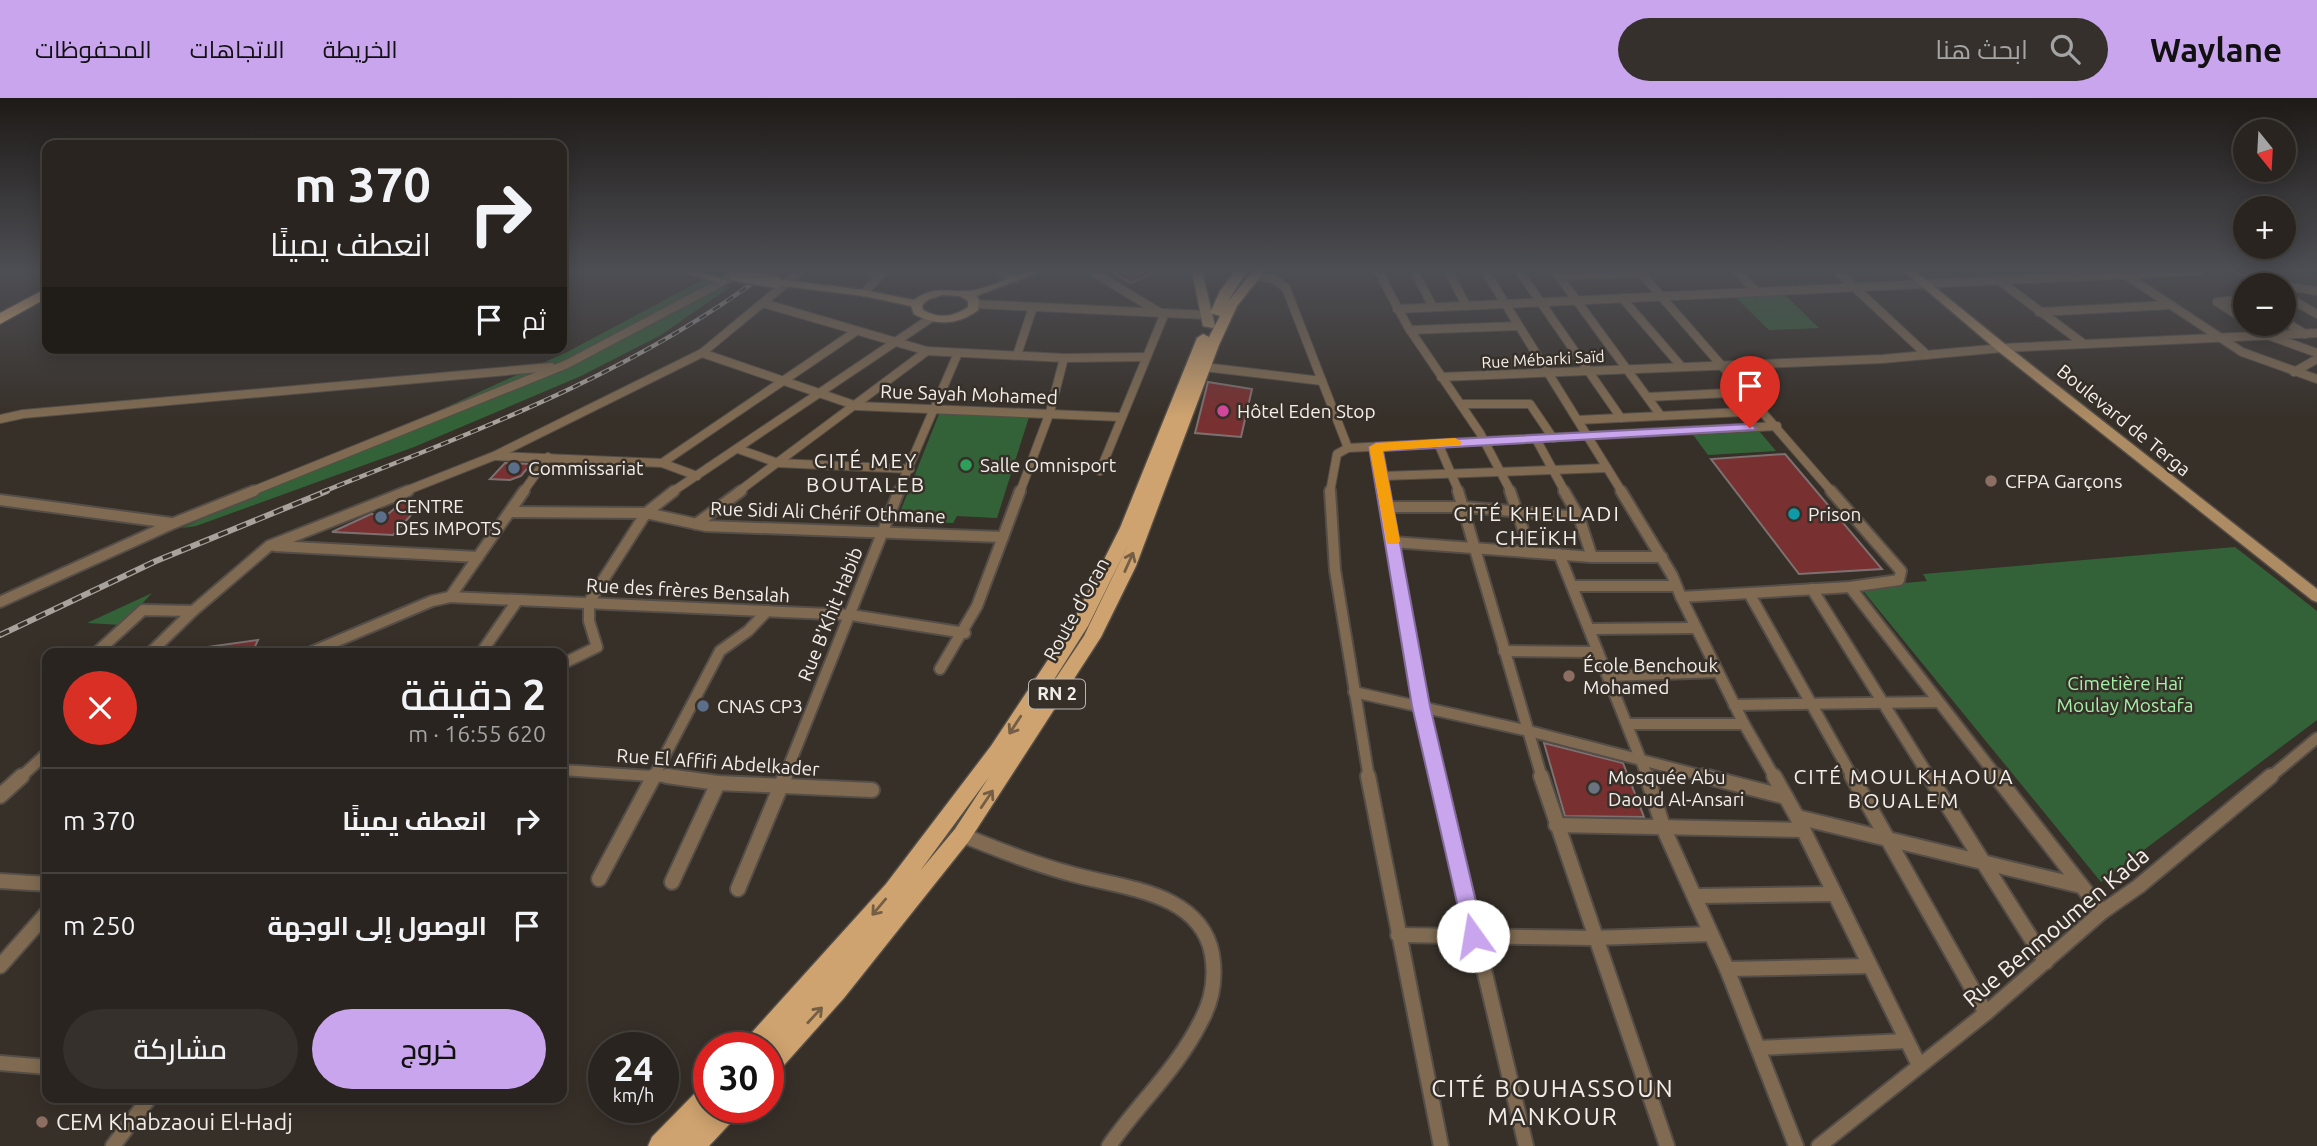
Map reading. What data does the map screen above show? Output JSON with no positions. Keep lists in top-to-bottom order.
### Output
{
  "streets": {
    "main road": ["Route d'Oran", "RN 2"],
    "street": [
      "Rue Mébarki Saïd",
      "Rue Sayah Mohamed",
      "Boulevard de Terga",
      "Rue Sidi Ali Chérif Othmane",
      "Rue des frères Bensalah",
      "Rue B'Khit Habib",
      "Rue El Affifi Abdelkader",
      "Rue Benmoumen Kada"
    ]
  },
  "crossings": [
    ["Rue Mébarki Saïd", "Boulevard de Terga"],
    ["Rue Sayah Mohamed", "Rue B'Khit Habib"],
    ["Rue Sidi Ali Chérif Othmane", "Rue B'Khit Habib"],
    ["Rue des frères Bensalah", "Rue B'Khit Habib"],
    ["Rue B'Khit Habib", "Rue El Affifi Abdelkader"]
  ],
  "districts": [
    "CITÉ MEY BOUTALEB",
    "CITÉ KHELLADI CHEÏKH",
    "CITÉ MOULKHAOUA BOUALEM",
    "CITÉ BOUHASSOUN MANKOUR"
  ],
  "parks": ["Cimetière Haï Moulay Mostafa"],
  "places": [
    "Hôtel Eden Stop",
    "Salle Omnisport",
    "Commissariat",
    "CFPA Garçons",
    "Prison",
    "CENTRE DES IMPOTS",
    "École Benchouk Mohamed",
    "CNAS CP3",
    "Mosquée Abu Daoud Al-Ansari",
    "CEM Khabzaoui El-Hadj"
  ],
  "north": "bottom",
  "page": {
    "header": "Waylane",
    "search": "ابحث هنا",
    "nav": ["الخريطة", "الاتجاهات", "المحفوظات"],
    "map_buttons": ["+", "−"],
    "turn": ["370 m", "انعطف يمينًا"],
    "then": "ثم",
    "heading": ["2 دقيقة", "620 m · 16:55"],
    "list": [
      {
        "name": "انعطف يمينًا",
        "value": "370 m"
      },
      {
        "name": "الوصول إلى الوجهة",
        "value": "250 m"
      }
    ],
    "buttons": ["خروج", "مشاركة"],
    "speed": "24 km/h",
    "limit": "30"
  }
}
